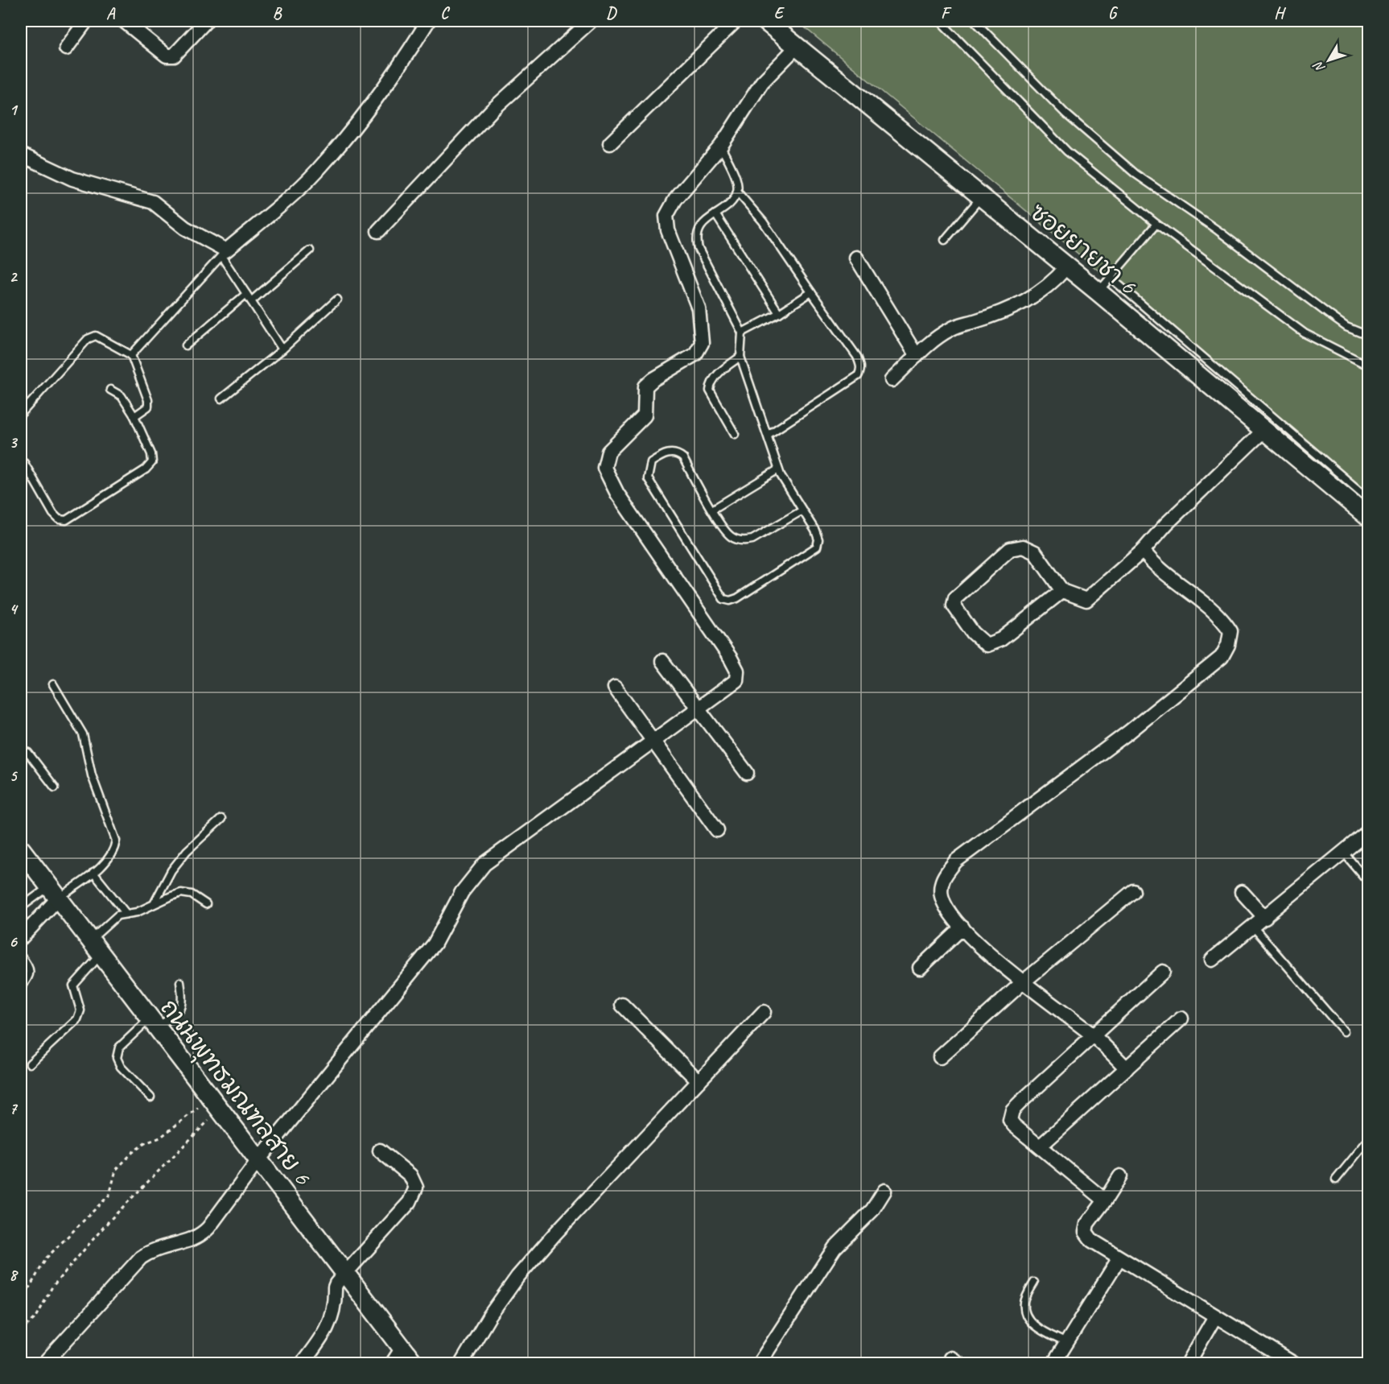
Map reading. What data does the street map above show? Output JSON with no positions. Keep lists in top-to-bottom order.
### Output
{
  "streets": {
    "street": ["ซอยยายชา 6", "ถนนพุทธมณฑลสาย 6"]
  },
  "north": "bottom left",
  "grid": {
    "columns": [
      "A",
      "B",
      "C",
      "D",
      "E",
      "F",
      "G",
      "H"
    ],
    "rows": [
      "1",
      "2",
      "3",
      "4",
      "5",
      "6",
      "7",
      "8"
    ]
  }
}
